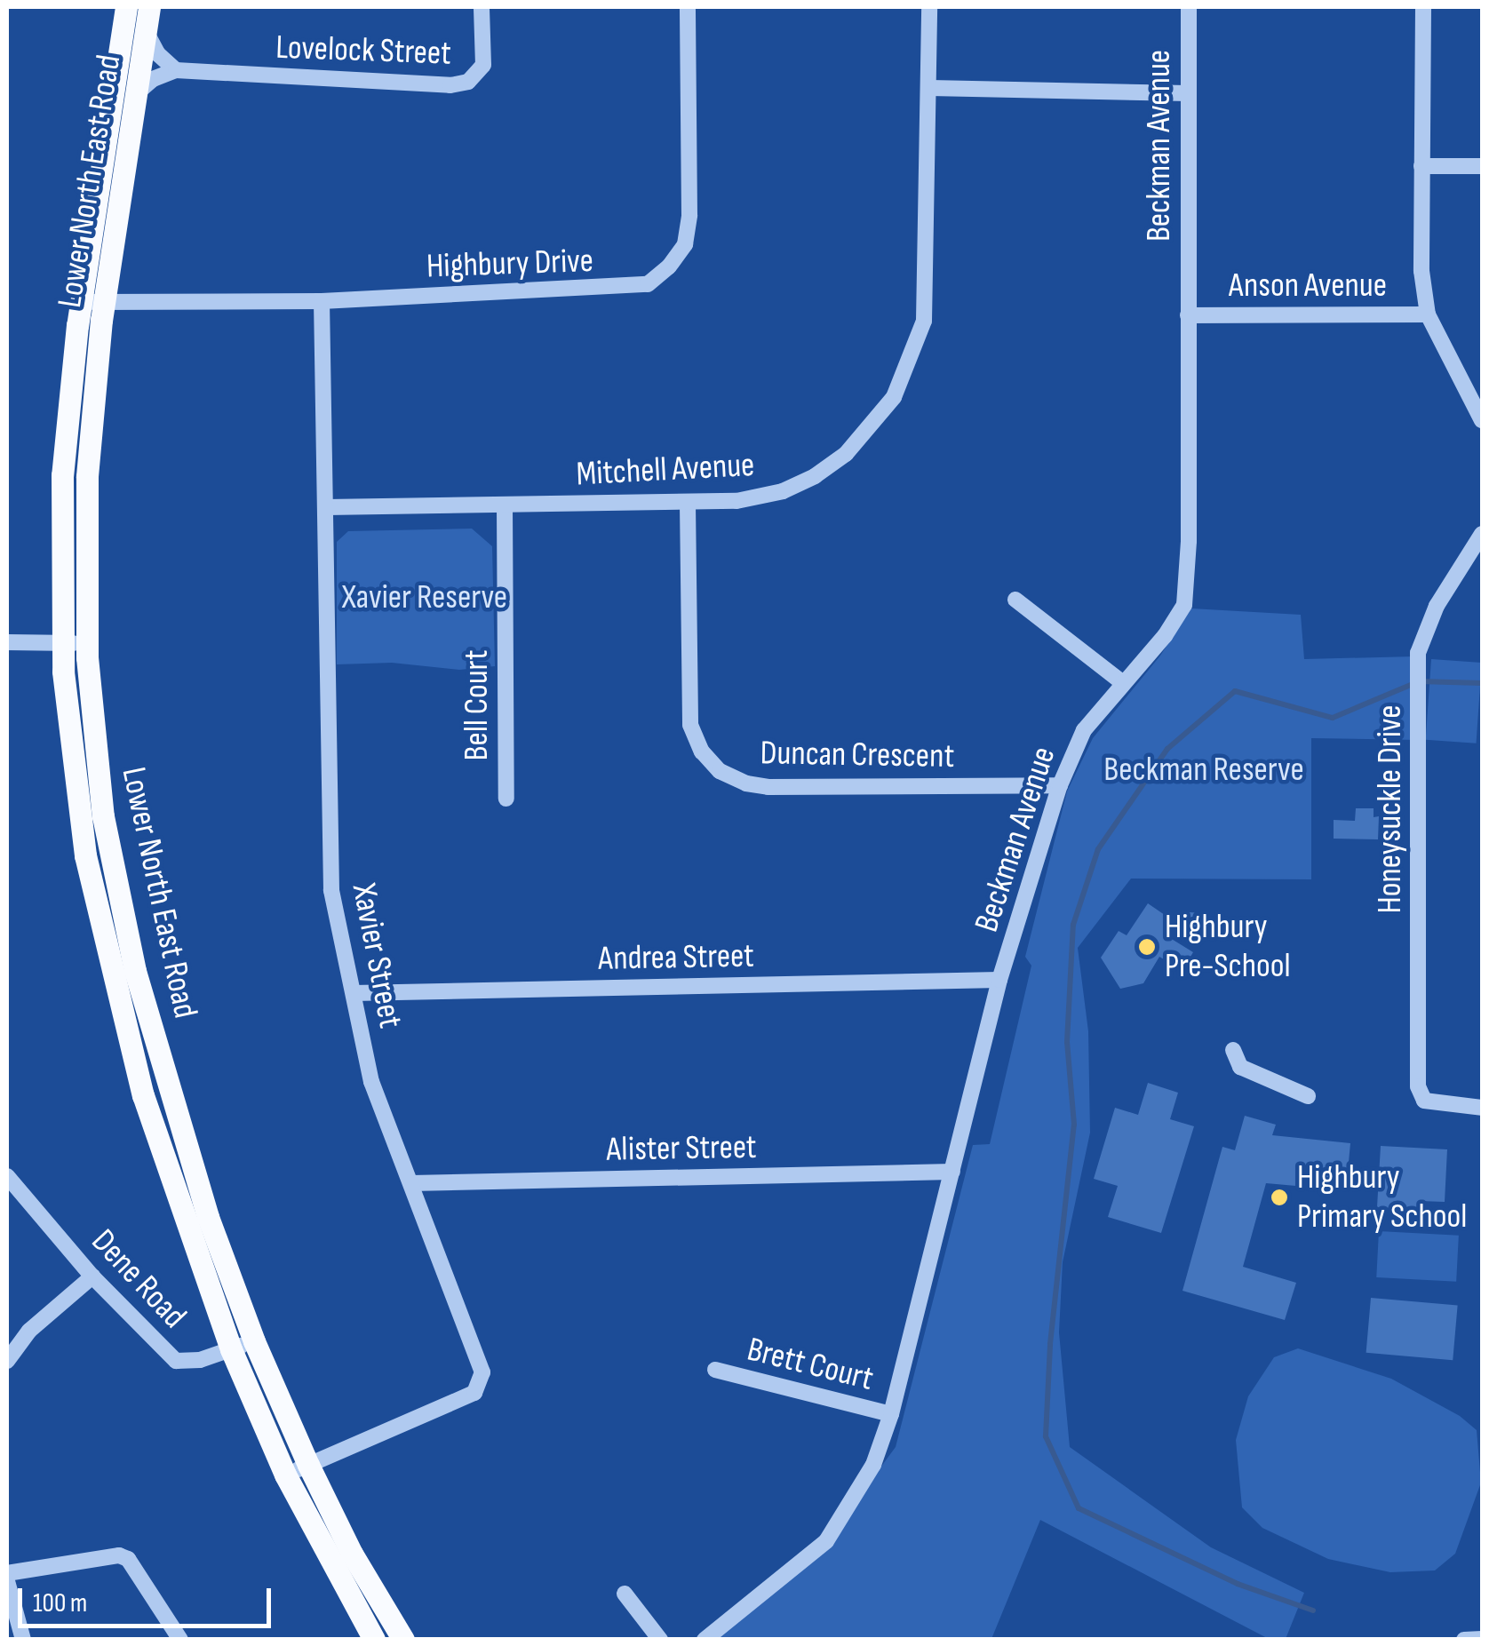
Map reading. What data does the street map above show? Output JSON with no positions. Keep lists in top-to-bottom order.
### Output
{
  "streets": {
    "main road": ["Lower North East Road"],
    "street": [
      "Lovelock Street",
      "Beckman Avenue",
      "Highbury Drive",
      "Anson Avenue",
      "Mitchell Avenue",
      "Bell Court",
      "Duncan Crescent",
      "Honeysuckle Drive",
      "Xavier Street",
      "Andrea Street",
      "Alister Street",
      "Dene Road",
      "Brett Court"
    ]
  },
  "crossings": [
    ["Beckman Avenue", "Anson Avenue"],
    ["Beckman Avenue", "Duncan Crescent"],
    ["Beckman Avenue", "Andrea Street"],
    ["Beckman Avenue", "Alister Street"],
    ["Beckman Avenue", "Brett Court"],
    ["Lower North East Road", "Highbury Drive"],
    ["Lower North East Road", "Xavier Street"],
    ["Lower North East Road", "Dene Road"],
    ["Highbury Drive", "Xavier Street"],
    ["Mitchell Avenue", "Bell Court"],
    ["Mitchell Avenue", "Duncan Crescent"],
    ["Mitchell Avenue", "Xavier Street"],
    ["Xavier Street", "Andrea Street"],
    ["Xavier Street", "Alister Street"]
  ],
  "parks": ["Xavier Reserve", "Beckman Reserve"],
  "places": ["Highbury Pre-School", "Highbury Primary School"],
  "scale_bar": "100 m"
}
